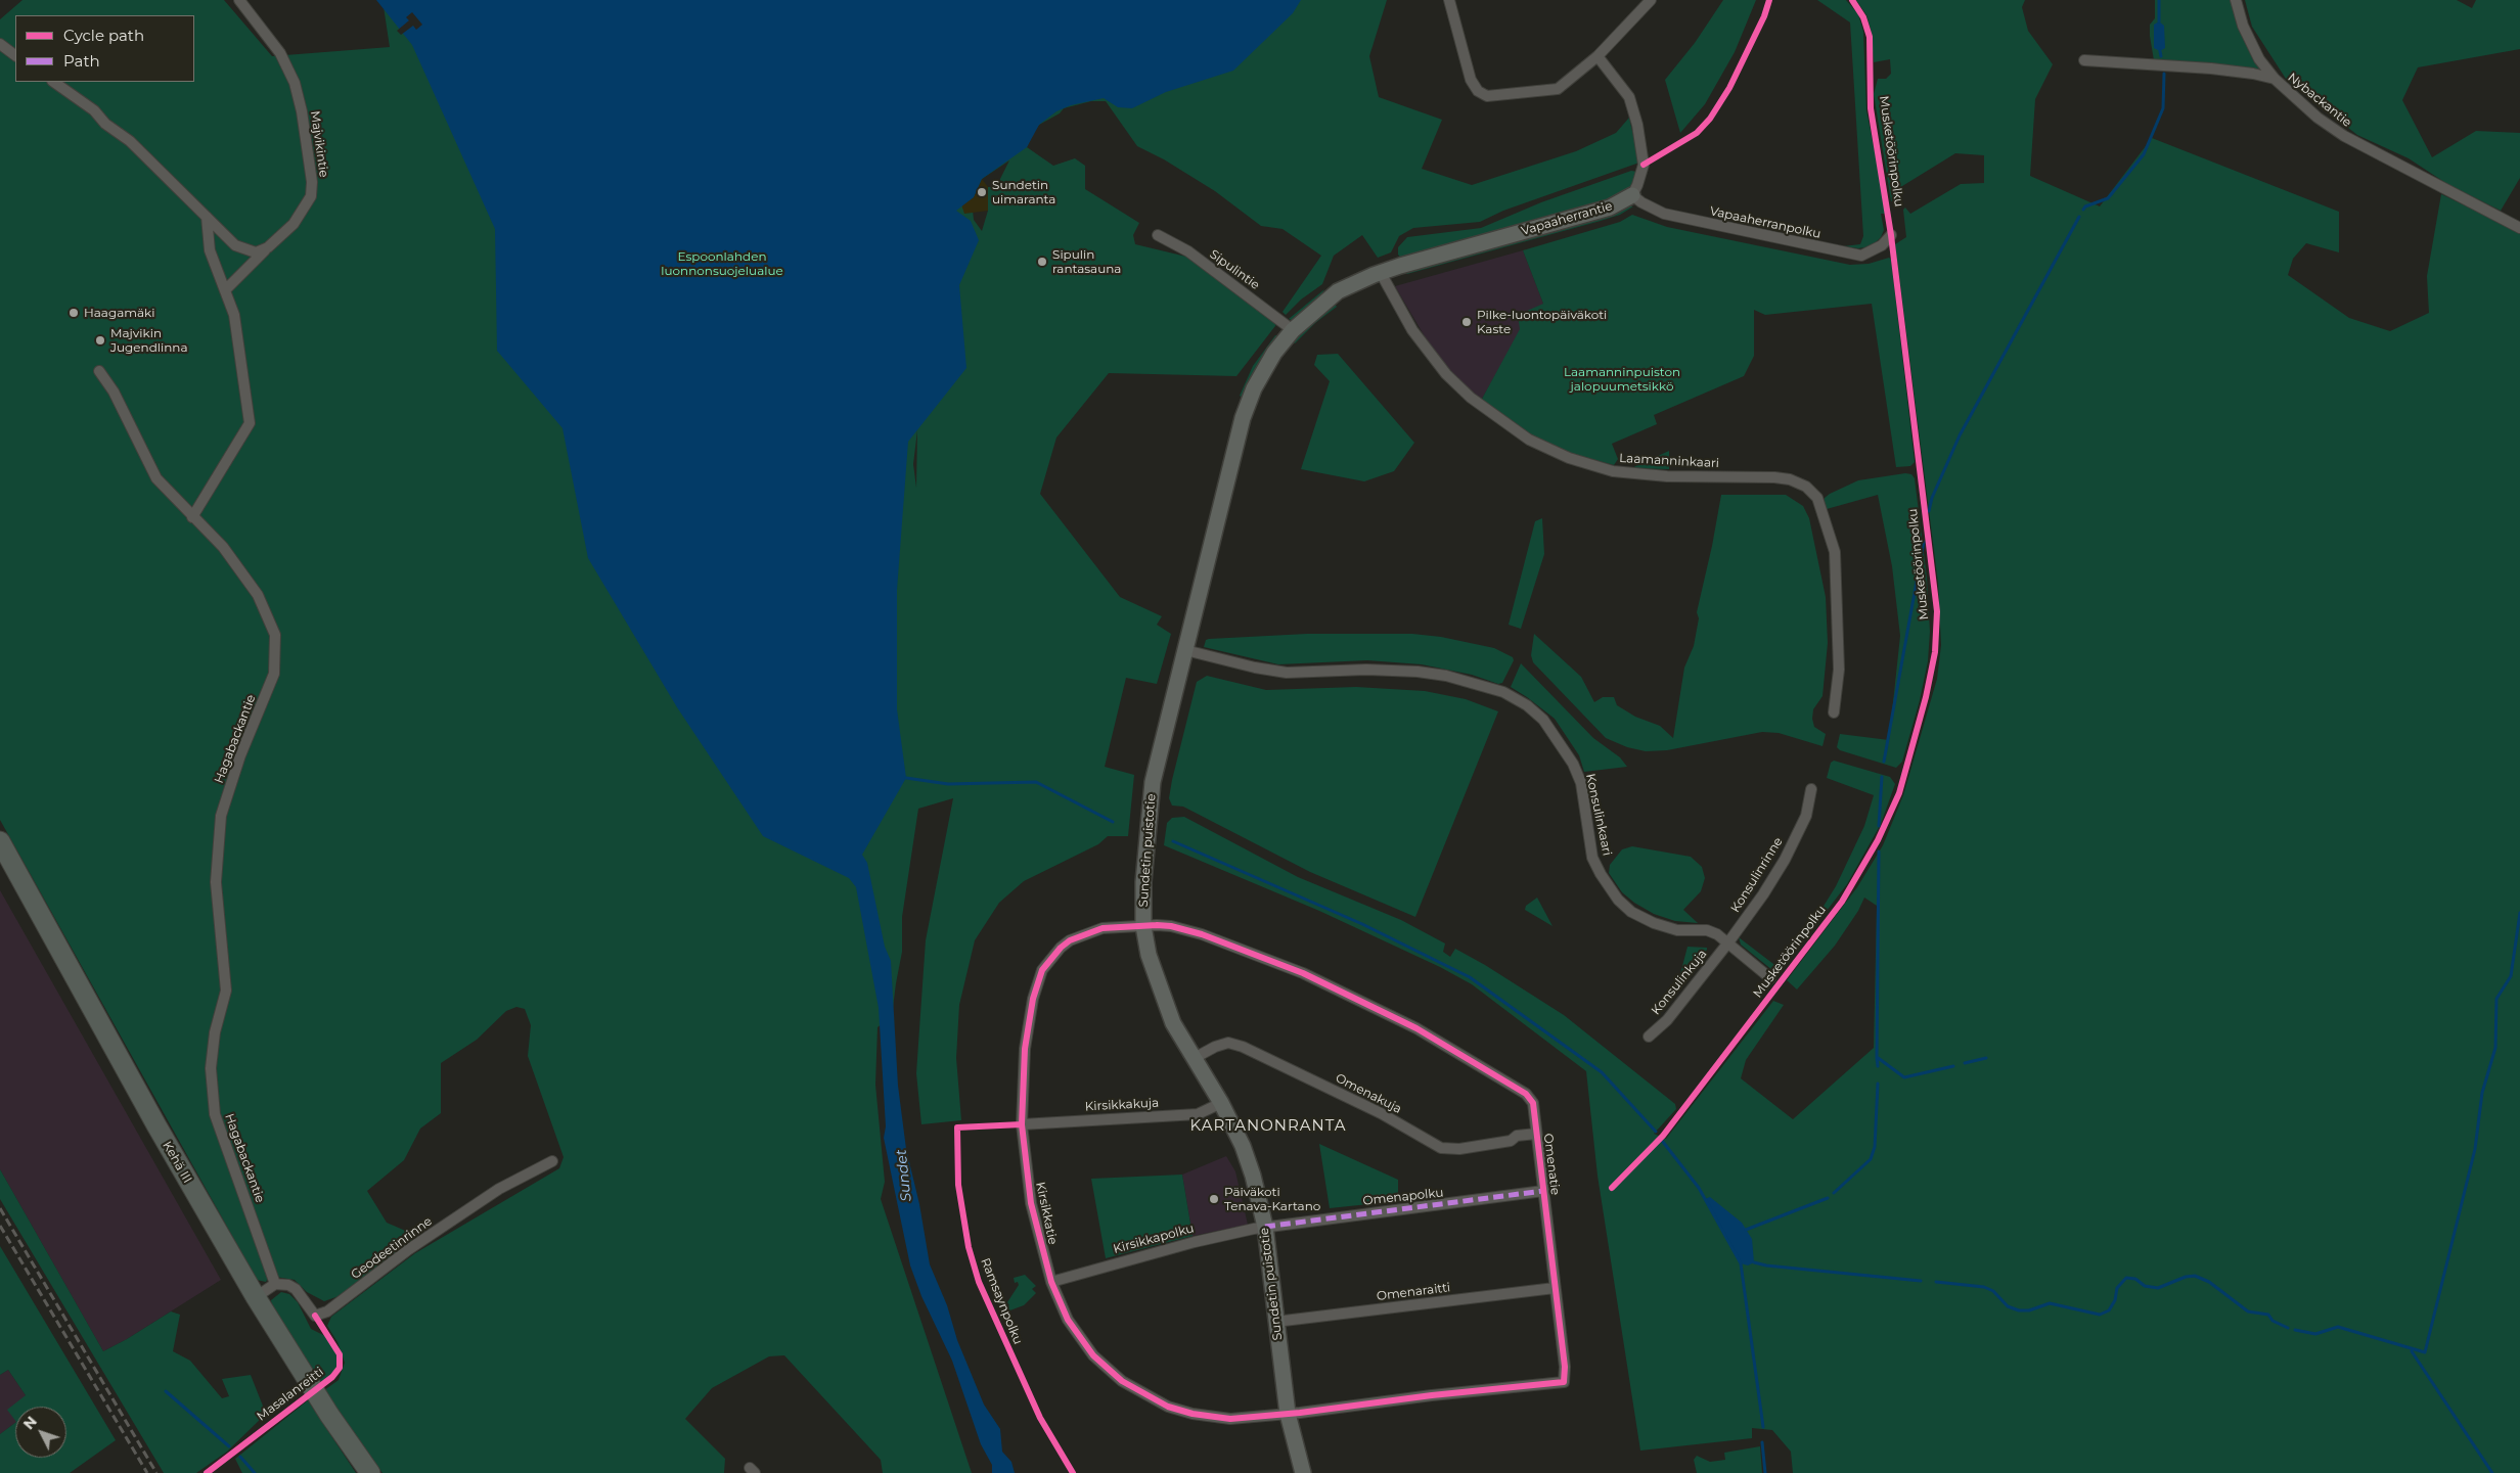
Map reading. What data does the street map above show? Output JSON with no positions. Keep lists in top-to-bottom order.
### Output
{
  "streets": {
    "highway": ["Kehä III"],
    "street": [
      "Nybackantie",
      "Majvikintie",
      "Vapaaherrantie",
      "Vapaaherranpolku",
      "Sipulintie",
      "Laamanninkaari",
      "Hagabackantie",
      "Konsulinkaari",
      "Sundetin puistotie",
      "Konsulinrinne",
      "Konsulinkuja",
      "Omenakuja",
      "Kirsikkakuja",
      "Omenatie",
      "Omenapolku",
      "Kirsikkatie",
      "Kirsikkapolku",
      "Geodeetinrinne",
      "Omenaraitti"
    ],
    "cycle path": ["Musketöörinpolku", "Ramsaynpolku", "Masalanreitti"]
  },
  "crossings": [
    ["Vapaaherrantie", "Vapaaherranpolku"],
    ["Vapaaherrantie", "Laamanninkaari"],
    ["Vapaaherrantie", "Sundetin puistotie"],
    ["Sipulintie", "Sundetin puistotie"],
    ["Laamanninkaari", "Sundetin puistotie"],
    ["Hagabackantie", "Geodeetinrinne"],
    ["Konsulinkaari", "Sundetin puistotie"],
    ["Konsulinkaari", "Konsulinrinne"],
    ["Konsulinkaari", "Konsulinkuja"],
    ["Sundetin puistotie", "Omenakuja"],
    ["Sundetin puistotie", "Kirsikkakuja"],
    ["Sundetin puistotie", "Omenatie"],
    ["Sundetin puistotie", "Omenapolku"],
    ["Sundetin puistotie", "Kirsikkatie"],
    ["Sundetin puistotie", "Kirsikkapolku"],
    ["Sundetin puistotie", "Omenaraitti"],
    ["Konsulinrinne", "Konsulinkuja"],
    ["Omenakuja", "Omenatie"],
    ["Kirsikkakuja", "Kirsikkatie"],
    ["Omenatie", "Omenapolku"],
    ["Omenatie", "Kirsikkatie"],
    ["Omenatie", "Omenaraitti"],
    ["Omenapolku", "Kirsikkapolku"],
    ["Kirsikkatie", "Kirsikkapolku"]
  ],
  "districts": ["KARTANONRANTA"],
  "water": ["Sundet"],
  "parks": ["Espoonlahden luonnonsuojelualue", "Laamanninpuiston jalopuumetsikkö"],
  "places": [
    "Sundetin uimaranta",
    "Sipulin rantasauna",
    "Haagamäki",
    "Pilke-luontopäiväkoti Kaste",
    "Majvikin Jugendlinna",
    "Päiväkoti Tenava-Kartano"
  ],
  "legend": ["Cycle path", "Path"],
  "north": "top left"
}
